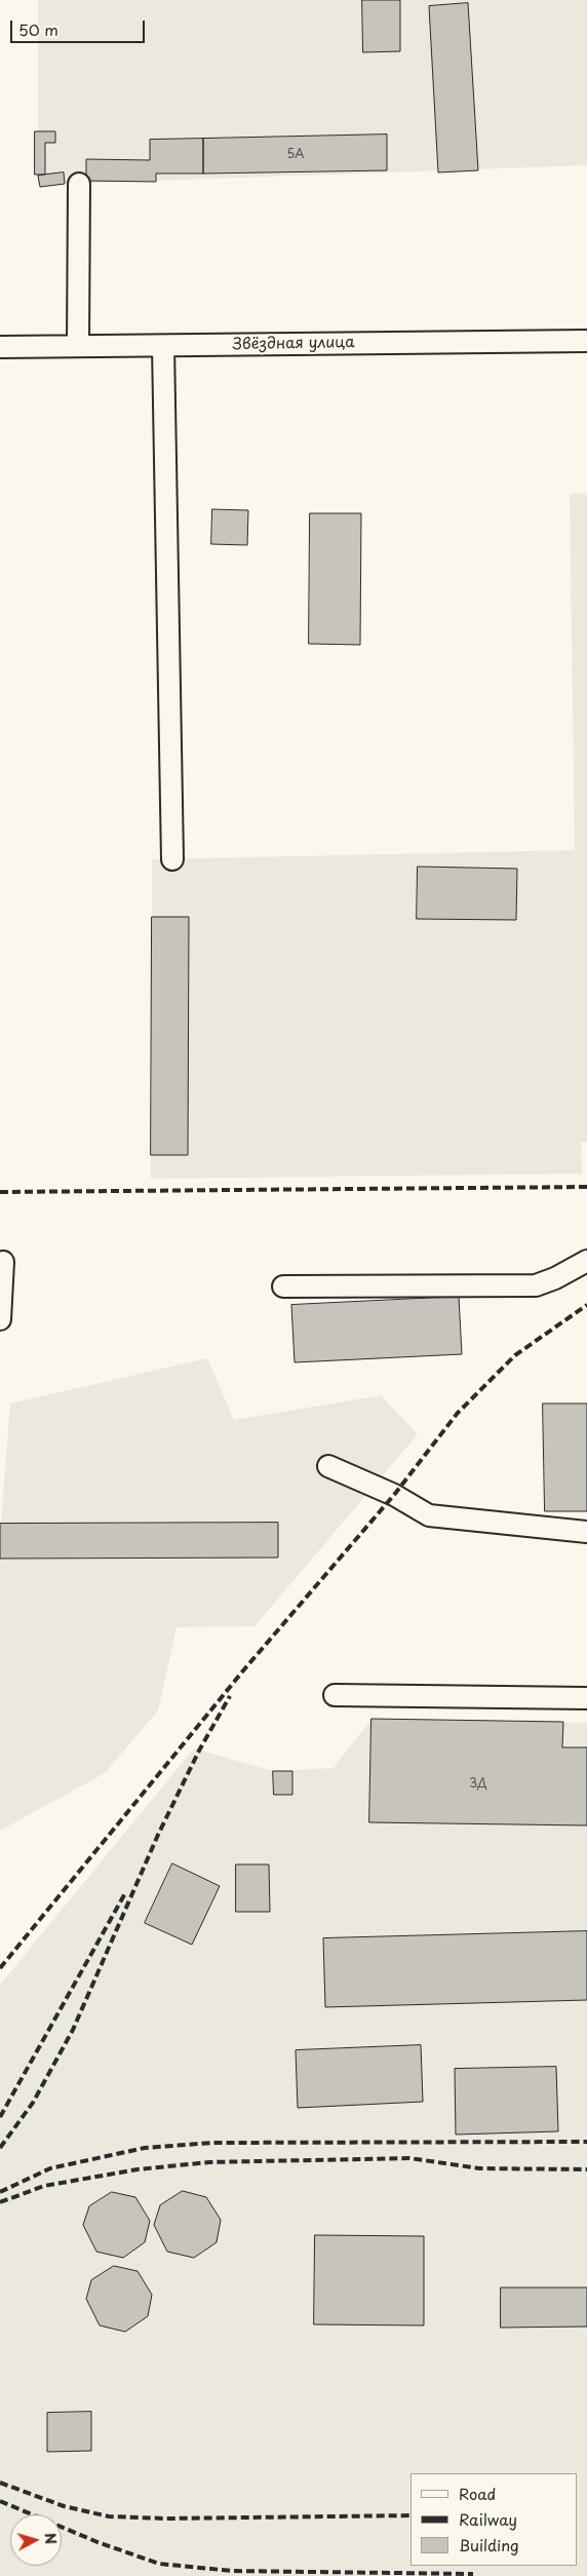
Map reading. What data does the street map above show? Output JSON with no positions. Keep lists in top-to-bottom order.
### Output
{
  "streets": {
    "street": ["Звёздная улица"]
  },
  "house_numbers": ["5А", "3Д"],
  "legend": ["Road", "Railway", "Building"],
  "scale_bar": "50 m",
  "north": "right"
}
